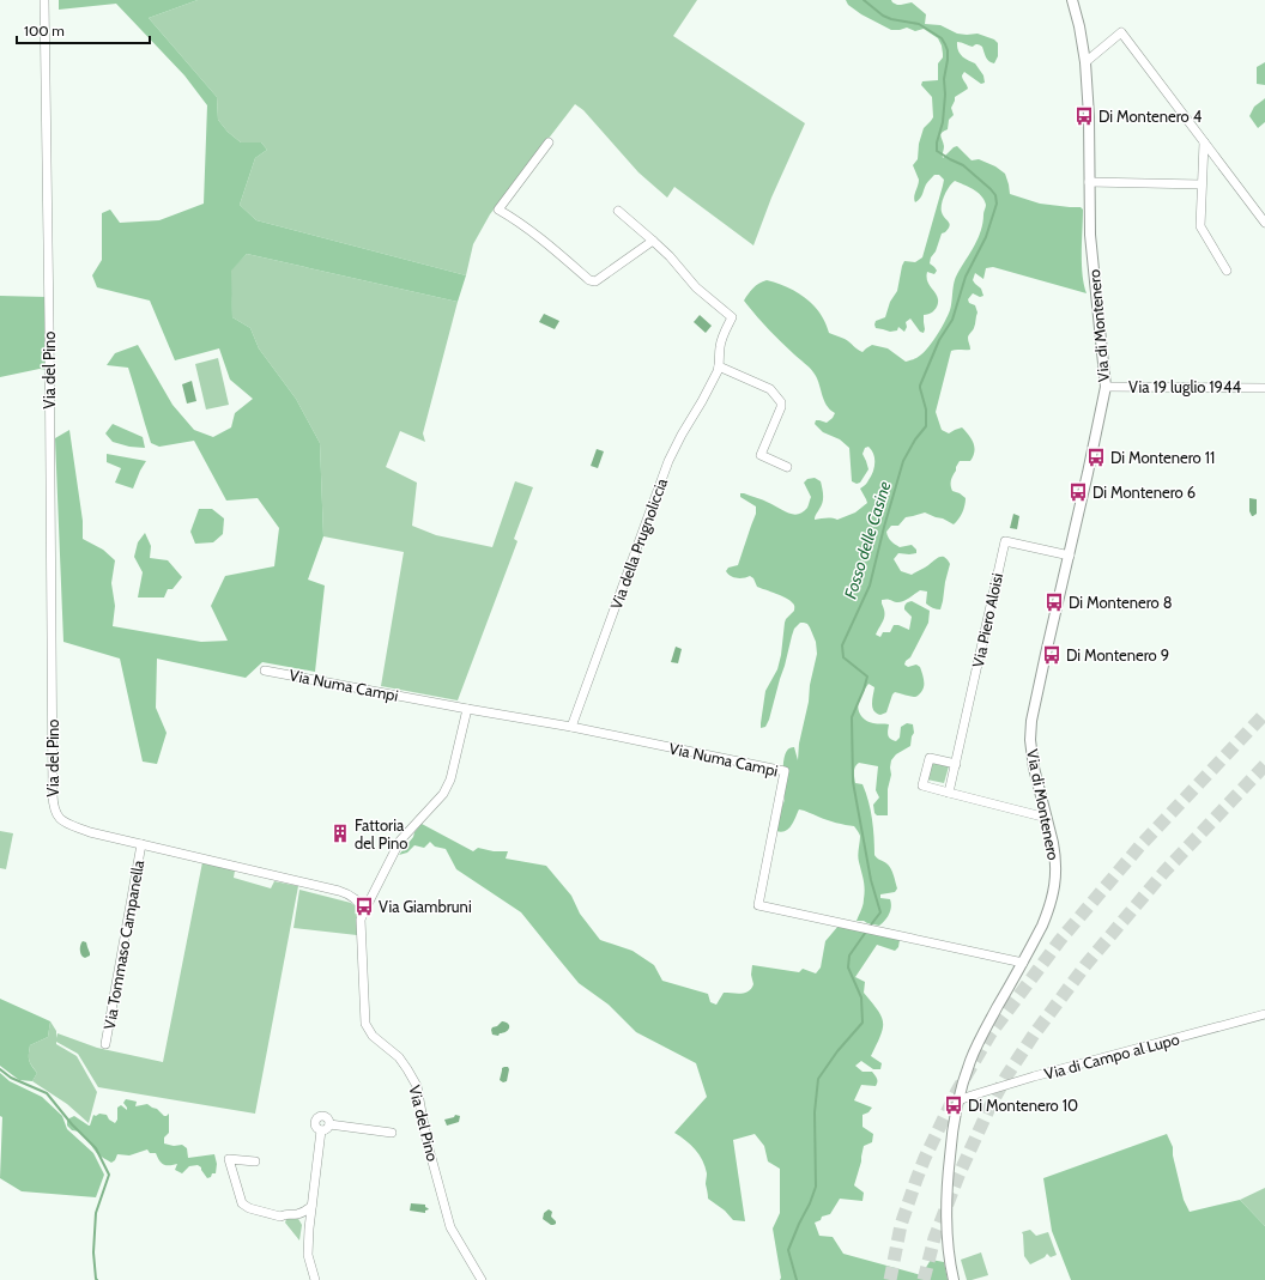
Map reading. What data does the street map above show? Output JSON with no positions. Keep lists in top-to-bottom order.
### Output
{
  "streets": {
    "street": [
      "Via di Montenero",
      "Via del Pino",
      "Via 19 luglio 1944",
      "Via della Prugnoliccia",
      "Via Piero Aloisi",
      "Via Numa Campi",
      "Via Tommaso Campanella",
      "Via di Campo al Lupo"
    ]
  },
  "crossings": [
    ["Via di Montenero", "Via 19 luglio 1944"],
    ["Via di Montenero", "Via Piero Aloisi"],
    ["Via di Montenero", "Via Numa Campi"],
    ["Via di Montenero", "Via di Campo al Lupo"],
    ["Via del Pino", "Via Tommaso Campanella"],
    ["Via della Prugnoliccia", "Via Numa Campi"]
  ],
  "water": ["Fosso delle Casine"],
  "places": {
    "bus stop": [
      "Di Montenero 4",
      "Di Montenero 11",
      "Di Montenero 6",
      "Di Montenero 8",
      "Di Montenero 9",
      "Via Giambruni",
      "Di Montenero 10"
    ],
    "building": ["Fattoria del Pino"]
  },
  "scale_bar": "100 m"
}
